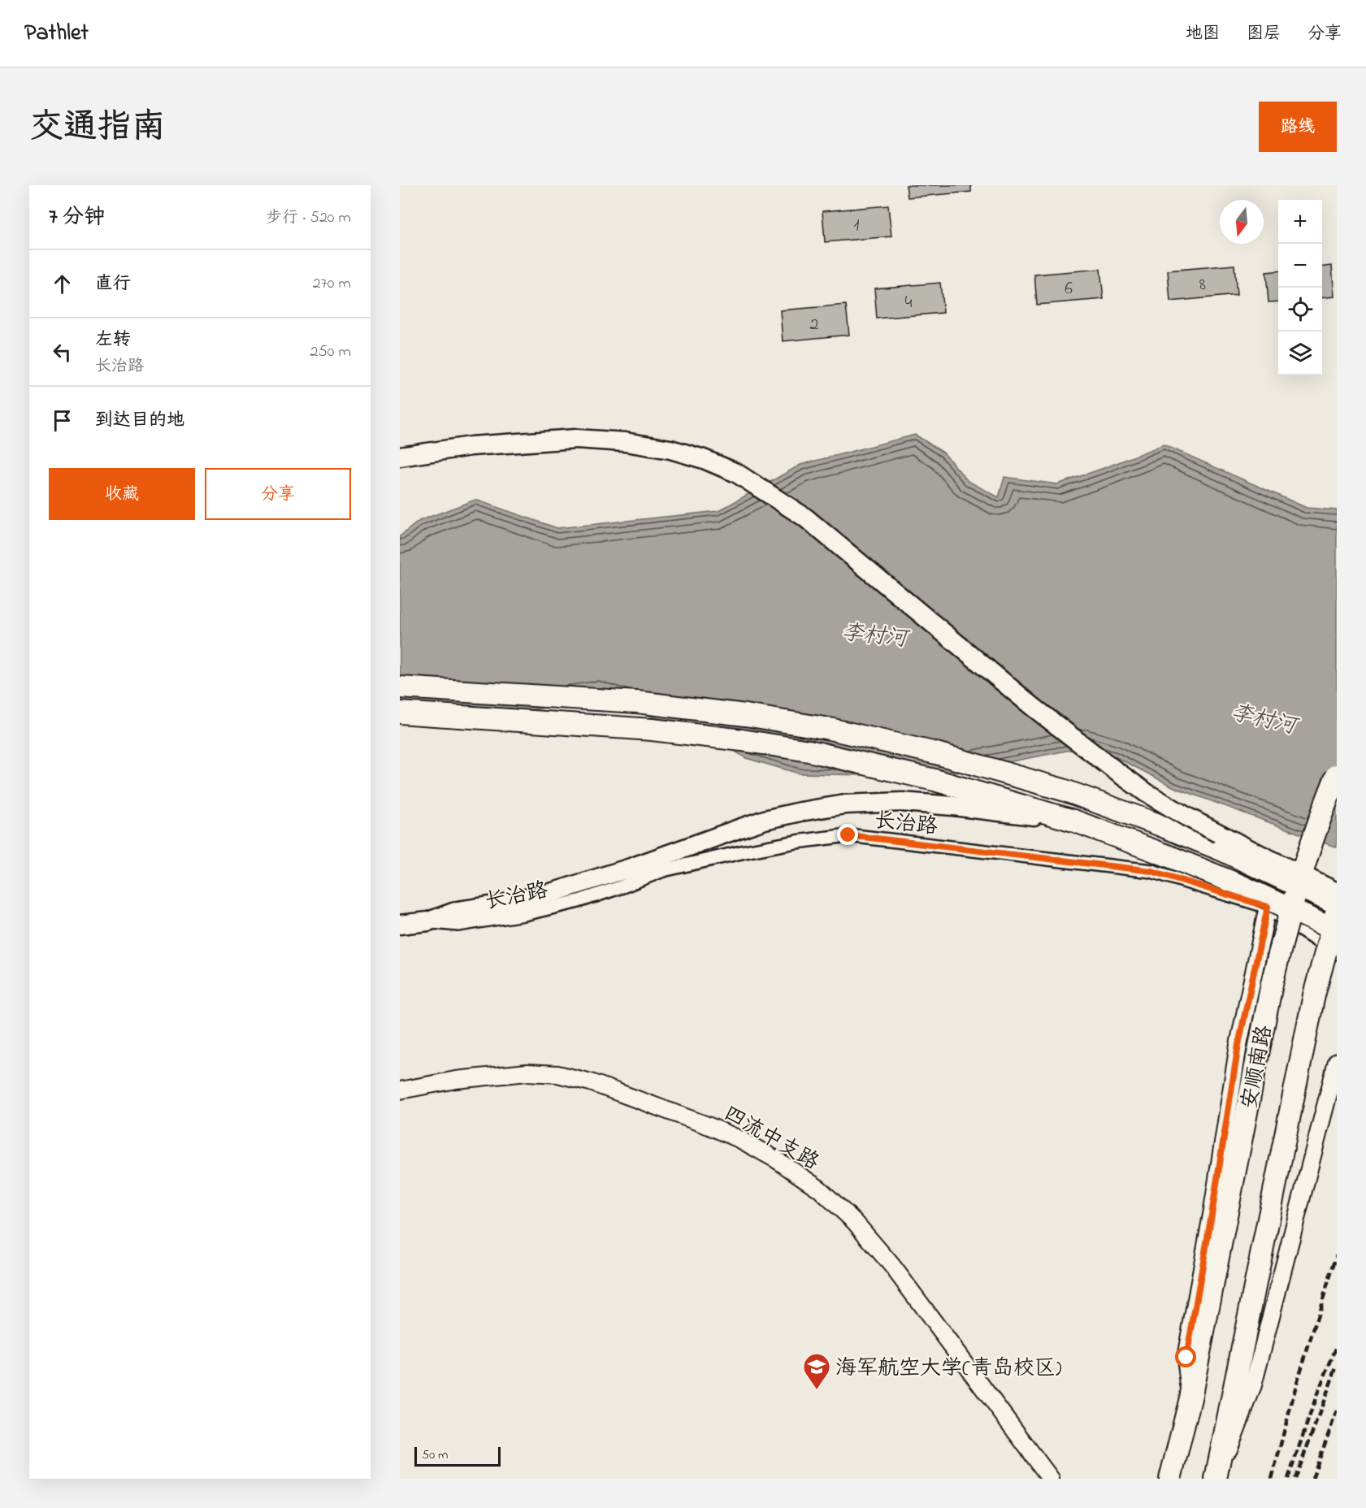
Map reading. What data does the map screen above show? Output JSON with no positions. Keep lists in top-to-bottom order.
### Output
{
  "streets": {
    "main road": ["安顺南路"],
    "street": ["长治路", "四流中支路"]
  },
  "water": ["李村河"],
  "places": {
    "school or university": ["海军航空大学(青岛校区)"]
  },
  "house_numbers": [
    "1",
    "8",
    "6",
    "4",
    "2"
  ],
  "scale_bar": "50 m",
  "north": "bottom",
  "page": {
    "header": "Pathlet",
    "nav": ["地图", "图层", "分享"],
    "title": "交通指南",
    "buttons": [
      "路线",
      ["收藏", "分享"]
    ],
    "heading": ["7 分钟", "步行 · 520 m"],
    "map_buttons": ["+", "−"],
    "list": [
      ["直行", "270 m"],
      ["左转", "长治路", "250 m"],
      "到达目的地"
    ],
    "scale": "50 m"
  }
}
